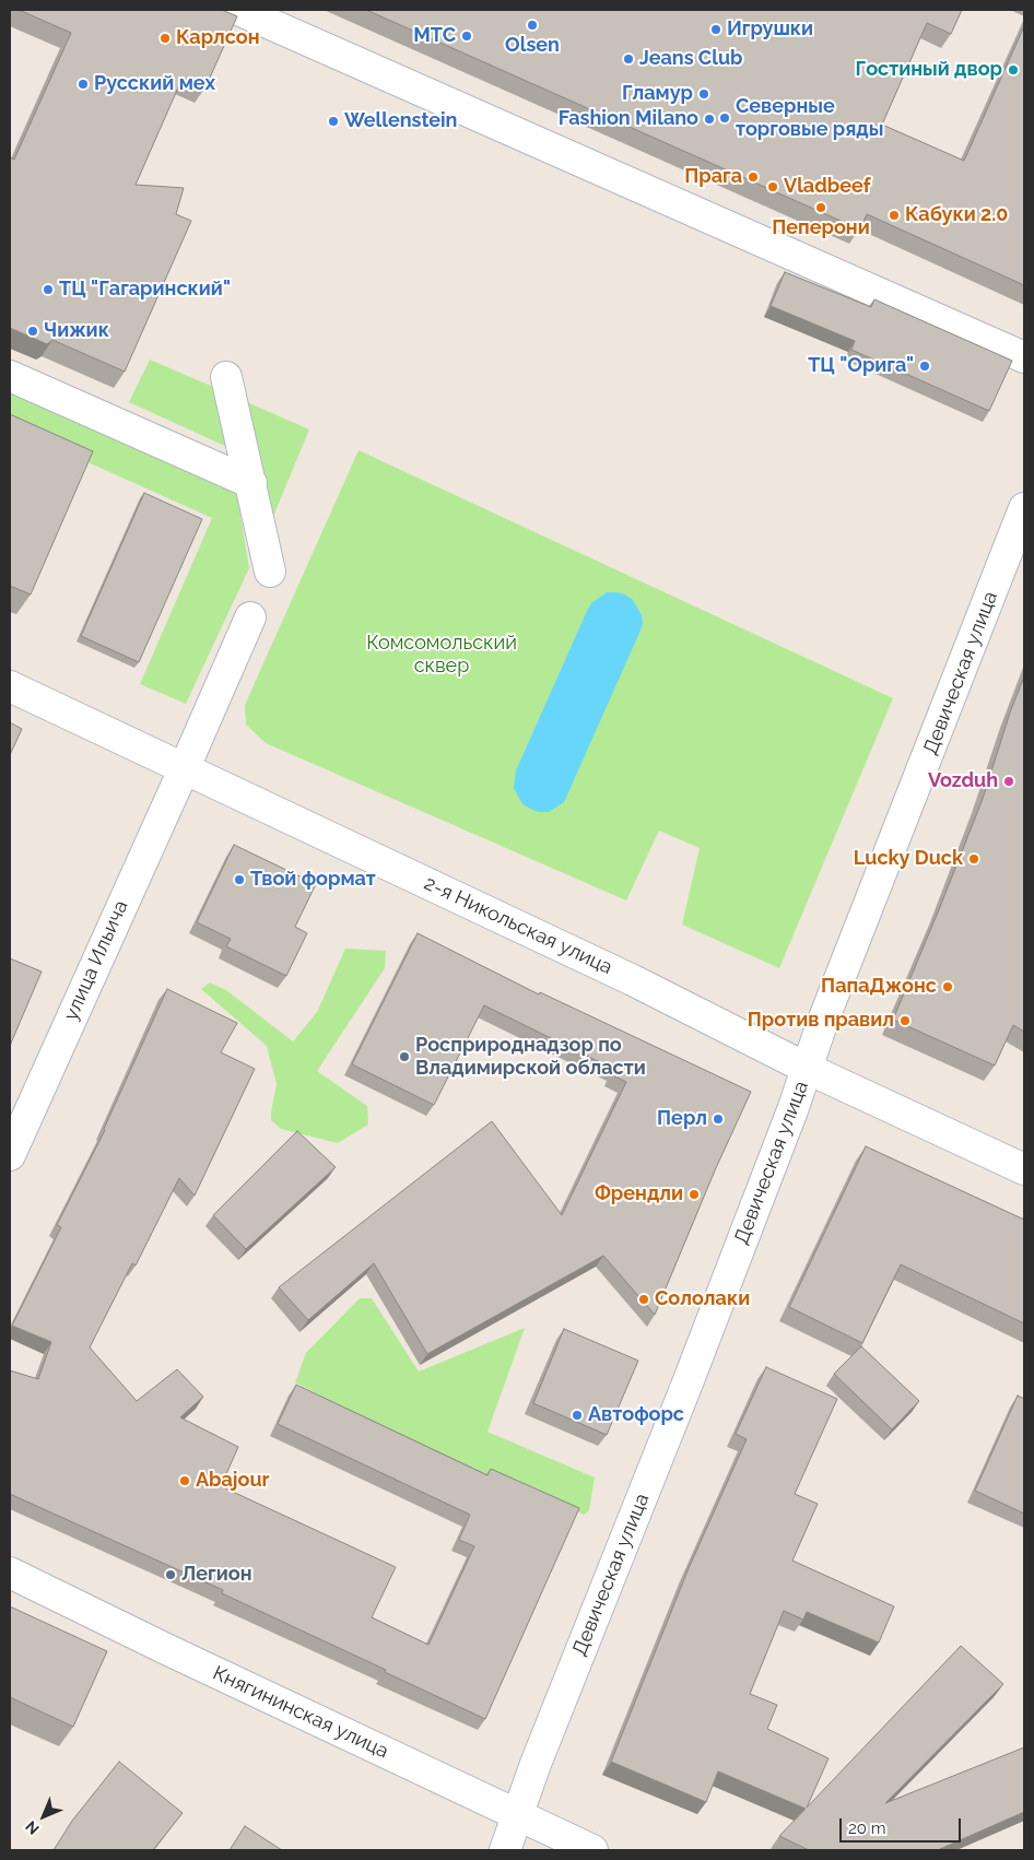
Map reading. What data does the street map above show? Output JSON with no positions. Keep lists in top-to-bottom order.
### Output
{
  "streets": {
    "street": [
      "Девическая улица",
      "2-я Никольская улица",
      "улица Ильича",
      "Княгининская улица"
    ]
  },
  "crossings": [
    ["Девическая улица", "2-я Никольская улица"],
    ["Девическая улица", "Княгининская улица"],
    ["2-я Никольская улица", "улица Ильича"]
  ],
  "parks": ["Комсомольский сквер"],
  "places": [
    "Olsen",
    "Игрушки",
    "МТС",
    "Карлсон",
    "Jeans Club",
    "Гостиный двор",
    "Русский мех",
    "Гламур",
    "Северные торговые ряды",
    "Fashion Milano",
    "Wellenstein",
    "Прага",
    "Vladbeef",
    "Пеперони",
    "Кабуки 2.0",
    "ТЦ \"Гагаринский\"",
    "Чижик",
    "ТЦ \"Орига\"",
    "Vozduh",
    "Lucky Duck",
    "Твой формат",
    "ПапаДжонс",
    "Против правил",
    "Росприроднадзор по Владимирской области",
    "Перл",
    "Френдли",
    "Сололаки",
    "Автофорс",
    "Abajour",
    "Легион"
  ],
  "scale_bar": "20 m",
  "north": "bottom left"
}
